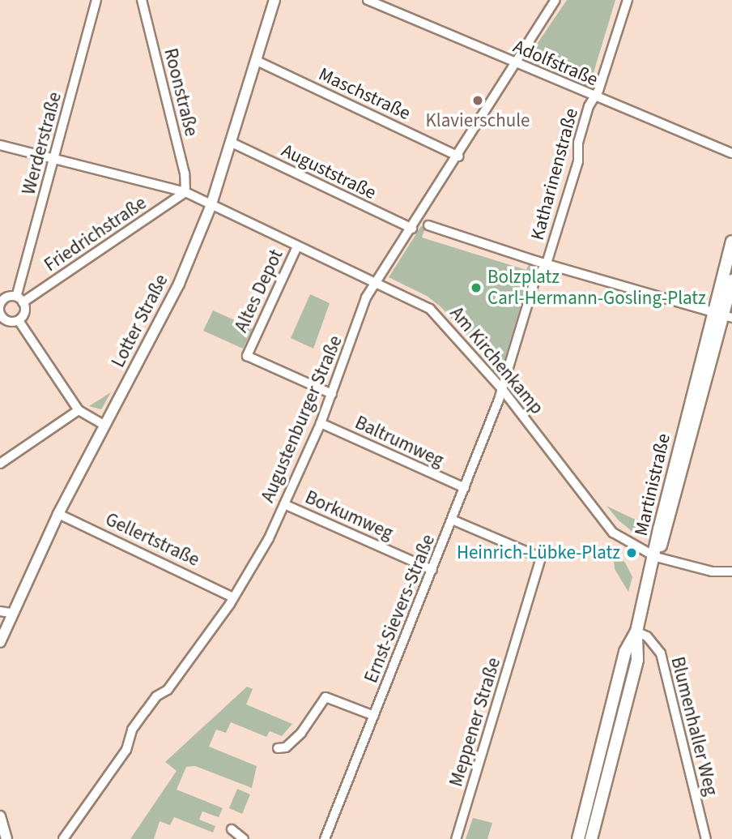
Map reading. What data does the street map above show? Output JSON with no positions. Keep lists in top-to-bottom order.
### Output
{
  "streets": {
    "main road": ["Martinistraße"],
    "street": [
      "Adolfstraße",
      "Roonstraße",
      "Maschstraße",
      "Werderstraße",
      "Auguststraße",
      "Katharinenstraße",
      "Friedrichstraße",
      "Altes Depot",
      "Lotter Straße",
      "Am Kirchenkamp",
      "Augustenburger Straße",
      "Baltrumweg",
      "Borkumweg",
      "Gellertstraße",
      "Ernst-Sievers-Straße",
      "Meppener Straße",
      "Blumenhaller Weg"
    ]
  },
  "crossings": [
    ["Adolfstraße", "Katharinenstraße"],
    ["Adolfstraße", "Augustenburger Straße"],
    ["Roonstraße", "Friedrichstraße"],
    ["Roonstraße", "Am Kirchenkamp"],
    ["Maschstraße", "Lotter Straße"],
    ["Maschstraße", "Augustenburger Straße"],
    ["Werderstraße", "Friedrichstraße"],
    ["Werderstraße", "Am Kirchenkamp"],
    ["Auguststraße", "Lotter Straße"],
    ["Auguststraße", "Augustenburger Straße"],
    ["Katharinenstraße", "Am Kirchenkamp"],
    ["Katharinenstraße", "Ernst-Sievers-Straße"],
    ["Friedrichstraße", "Am Kirchenkamp"],
    ["Altes Depot", "Am Kirchenkamp"],
    ["Altes Depot", "Augustenburger Straße"],
    ["Lotter Straße", "Am Kirchenkamp"],
    ["Lotter Straße", "Gellertstraße"],
    ["Am Kirchenkamp", "Augustenburger Straße"],
    ["Am Kirchenkamp", "Martinistraße"],
    ["Am Kirchenkamp", "Ernst-Sievers-Straße"],
    ["Augustenburger Straße", "Baltrumweg"],
    ["Augustenburger Straße", "Borkumweg"],
    ["Augustenburger Straße", "Gellertstraße"],
    ["Baltrumweg", "Ernst-Sievers-Straße"],
    ["Martinistraße", "Blumenhaller Weg"],
    ["Borkumweg", "Ernst-Sievers-Straße"],
    ["Ernst-Sievers-Straße", "Meppener Straße"]
  ],
  "places": ["Klavierschule", "Bolzplatz Carl-Hermann-Gosling-Platz", "Heinrich-Lübke-Platz"]
}
